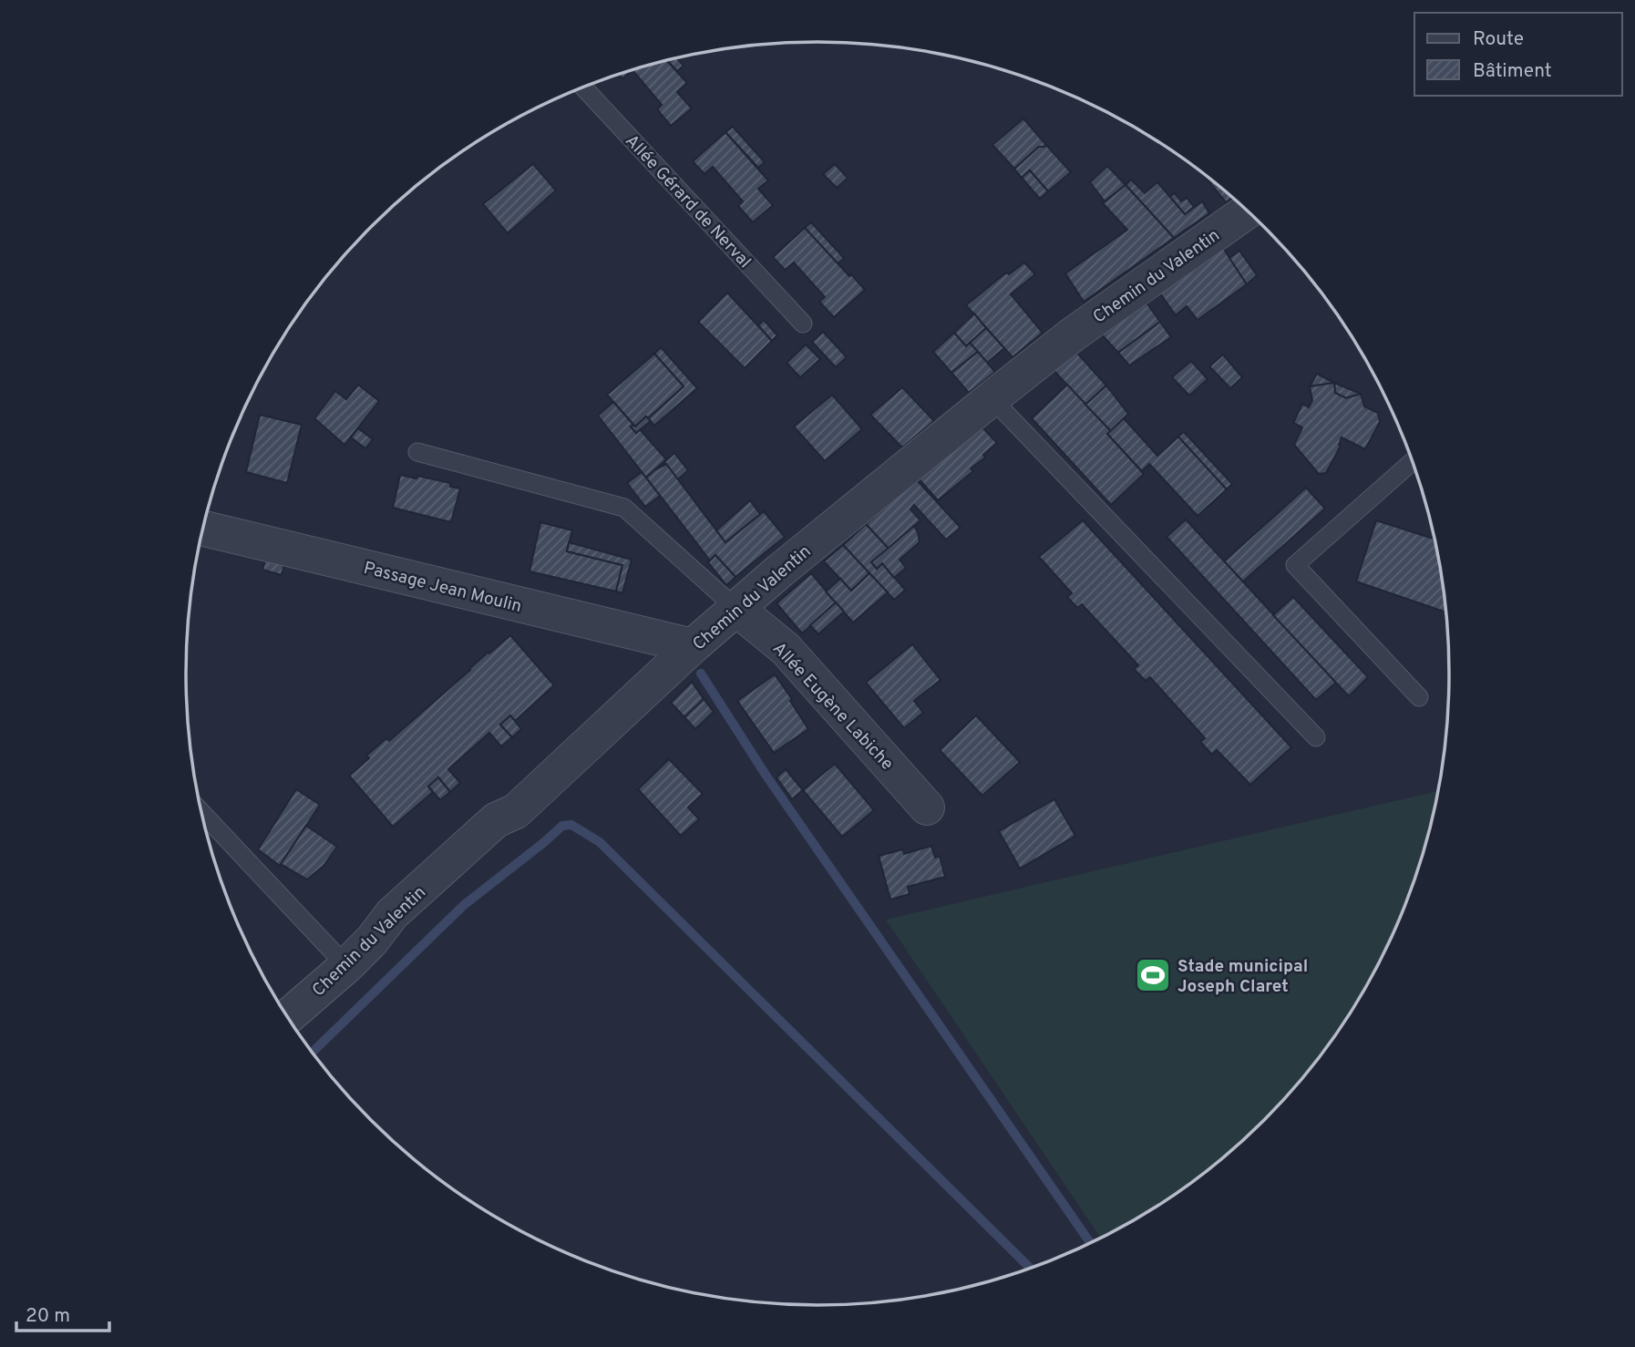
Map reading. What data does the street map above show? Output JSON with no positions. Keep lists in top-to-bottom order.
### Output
{
  "streets": {
    "street": ["Chemin du Valentin", "Passage Jean Moulin", "Allée Eugène Labiche"],
    "lane": ["Allée Gérard de Nerval"]
  },
  "crossings": [
    ["Chemin du Valentin", "Passage Jean Moulin"],
    ["Chemin du Valentin", "Allée Eugène Labiche"]
  ],
  "places": {
    "sports": ["Stade municipal Joseph Claret"]
  },
  "legend": ["Route", "Bâtiment"],
  "scale_bar": "20 m"
}
